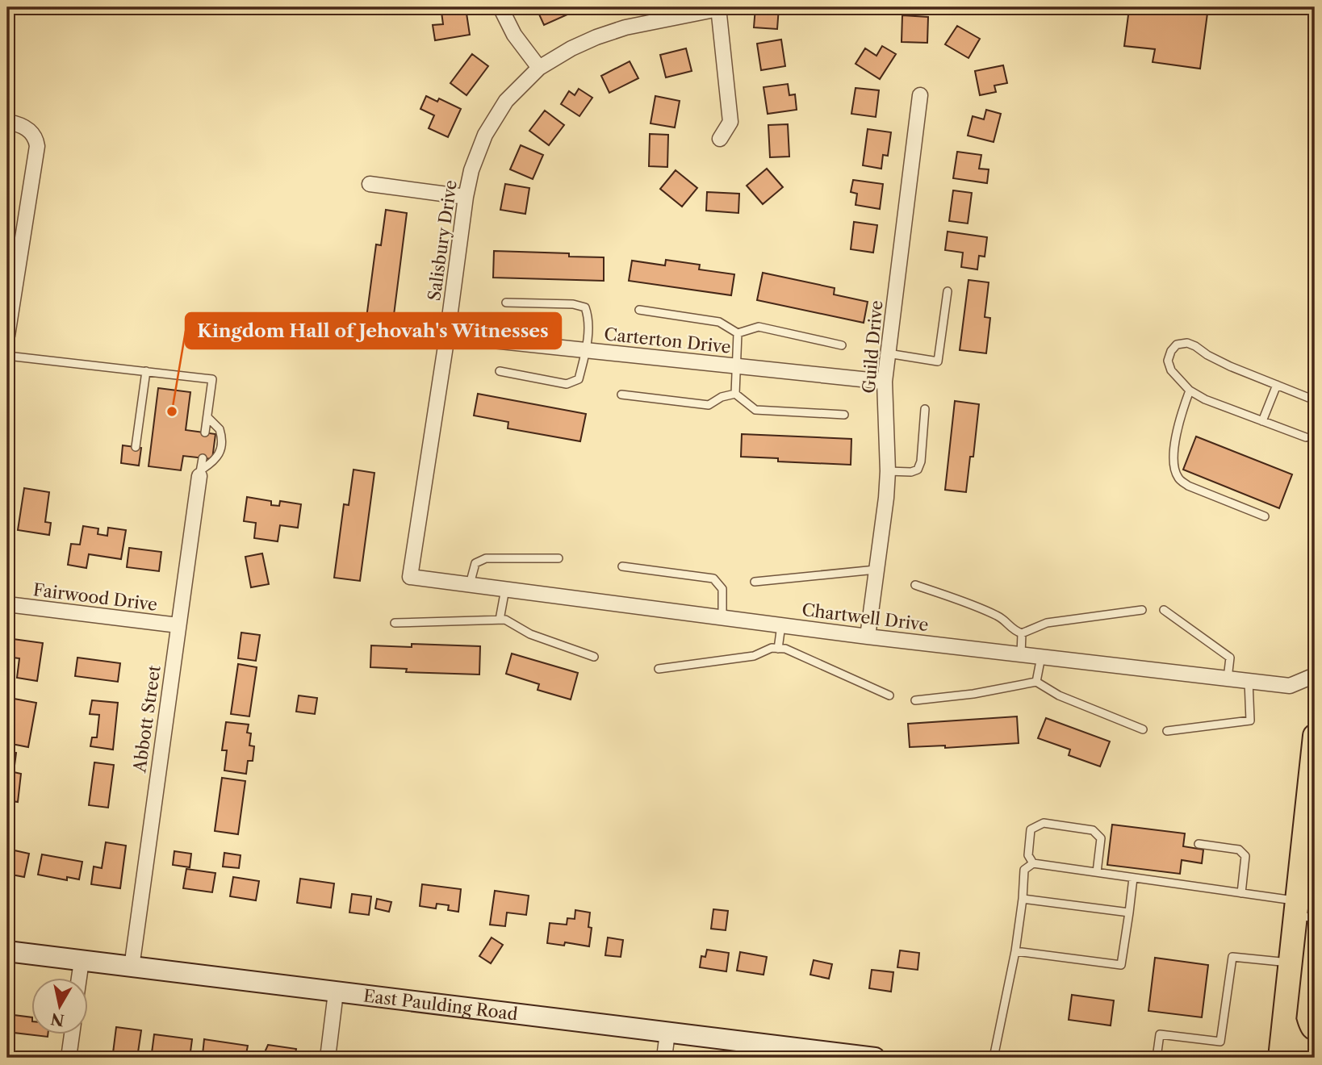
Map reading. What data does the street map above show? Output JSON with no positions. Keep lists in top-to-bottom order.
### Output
{
  "streets": {
    "main road": ["East Paulding Road"],
    "street": [
      "Salisbury Drive",
      "Carterton Drive",
      "Guild Drive",
      "Fairwood Drive",
      "Chartwell Drive",
      "Abbott Street"
    ]
  },
  "crossings": [
    ["Salisbury Drive", "Carterton Drive"],
    ["Salisbury Drive", "Chartwell Drive"],
    ["Carterton Drive", "Guild Drive"],
    ["Guild Drive", "Chartwell Drive"],
    ["Fairwood Drive", "Abbott Street"],
    ["Abbott Street", "East Paulding Road"]
  ],
  "places": ["Kingdom Hall of Jehovah's Witnesses"],
  "north": "bottom"
}
